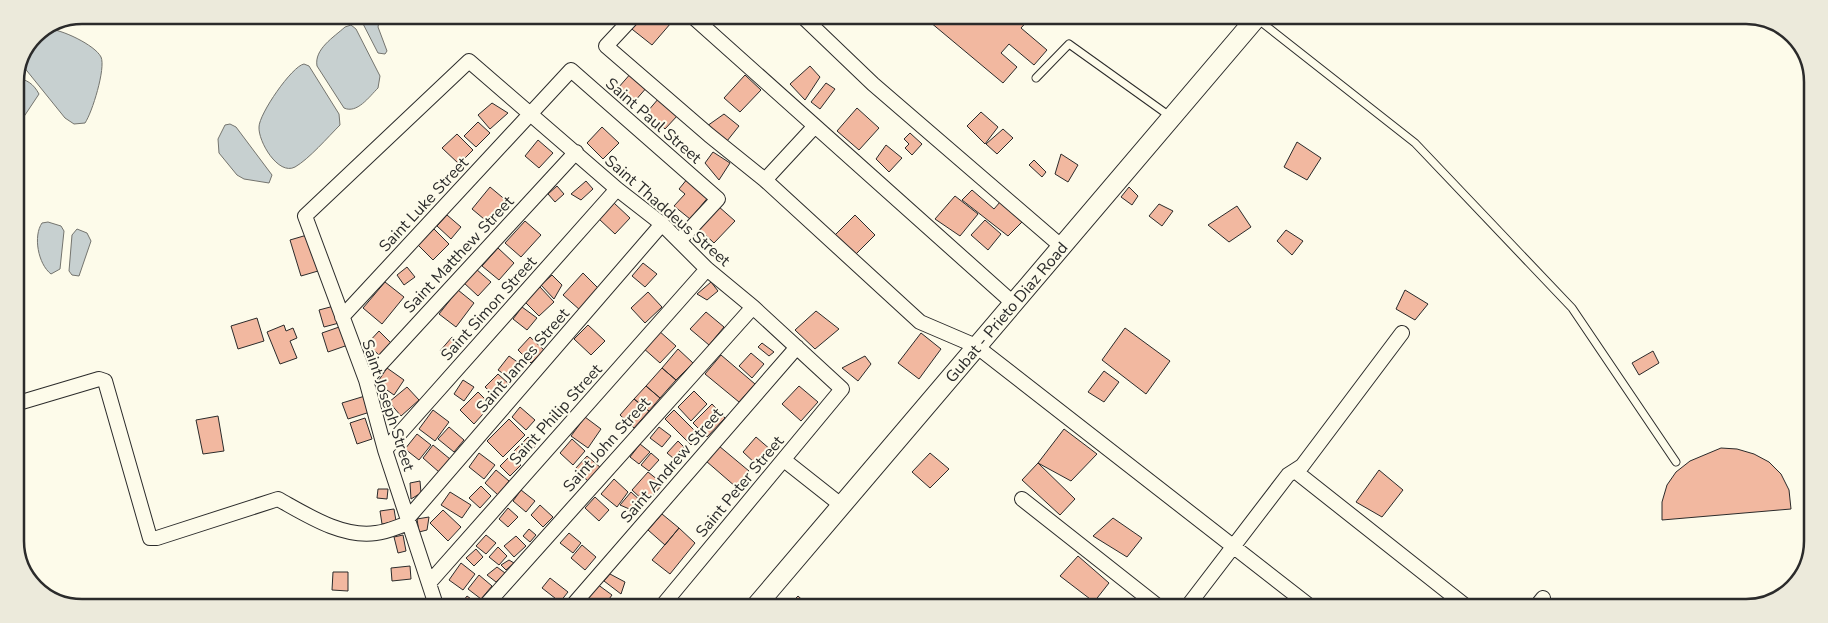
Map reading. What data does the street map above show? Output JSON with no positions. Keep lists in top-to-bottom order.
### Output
{
  "streets": {
    "main road": ["Gubat - Prieto Diaz Road"],
    "street": [
      "Saint Paul Street",
      "Saint Luke Street",
      "Saint Thaddeus Street",
      "Saint Matthew Street",
      "Saint Simon Street",
      "Saint James Street",
      "Saint Joseph Street",
      "Saint Philip Street",
      "Saint John Street",
      "Saint Andrew Street",
      "Saint Peter Street"
    ]
  },
  "crossings": [
    ["Saint Paul Street", "Saint Luke Street"],
    ["Saint Paul Street", "Saint Thaddeus Street"],
    ["Saint Luke Street", "Saint Thaddeus Street"],
    ["Saint Luke Street", "Saint Joseph Street"],
    ["Saint Thaddeus Street", "Saint Matthew Street"],
    ["Saint Thaddeus Street", "Saint Simon Street"],
    ["Saint Thaddeus Street", "Saint James Street"],
    ["Saint Thaddeus Street", "Saint Joseph Street"],
    ["Saint Thaddeus Street", "Saint Philip Street"],
    ["Saint Thaddeus Street", "Saint John Street"],
    ["Saint Thaddeus Street", "Saint Andrew Street"],
    ["Saint Thaddeus Street", "Saint Peter Street"],
    ["Saint Matthew Street", "Saint Joseph Street"],
    ["Saint Simon Street", "Saint Joseph Street"],
    ["Saint James Street", "Saint Joseph Street"],
    ["Saint Joseph Street", "Saint Philip Street"]
  ]
}
